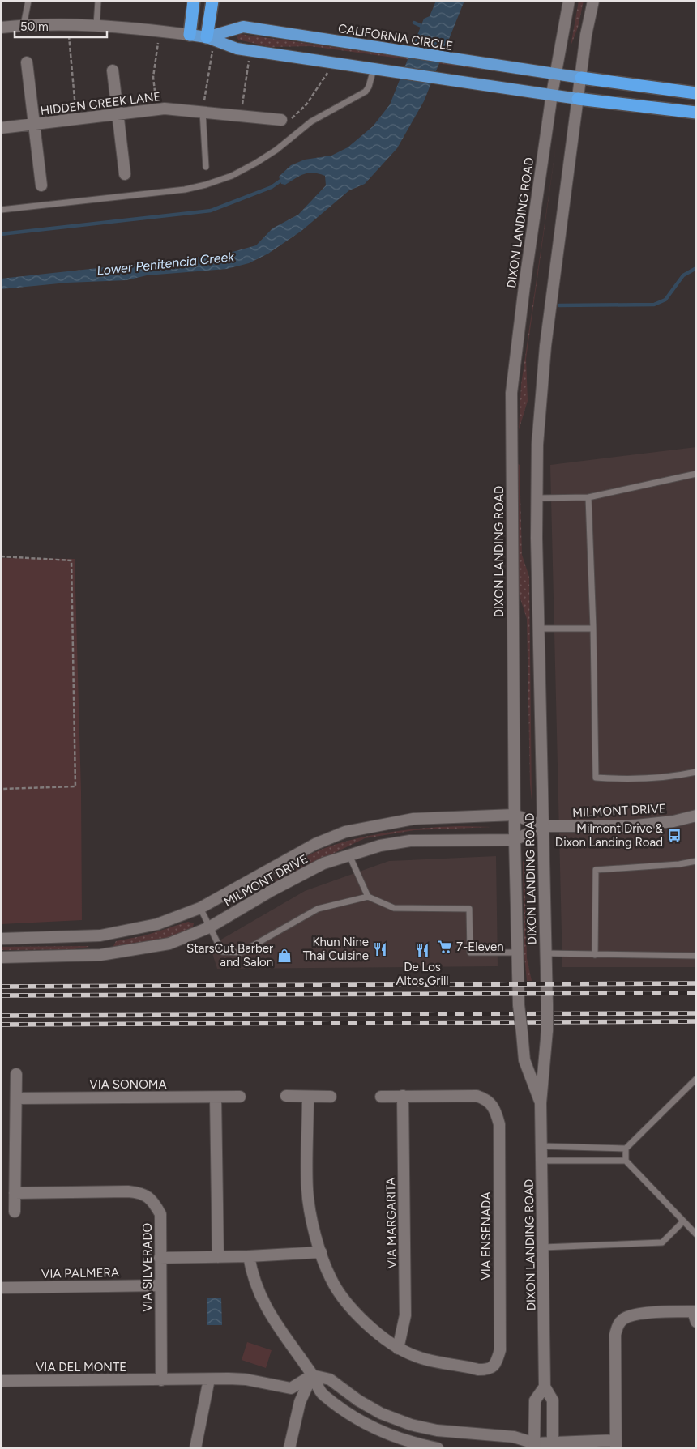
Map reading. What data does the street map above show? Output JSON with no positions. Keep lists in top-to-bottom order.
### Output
{
  "streets": {
    "highway": ["CALIFORNIA CIRCLE"],
    "street": [
      "HIDDEN CREEK LANE",
      "DIXON LANDING ROAD",
      "MILMONT DRIVE",
      "VIA SONOMA",
      "VIA MARGARITA",
      "VIA ENSENADA",
      "VIA SILVERADO",
      "VIA PALMERA",
      "VIA DEL MONTE"
    ]
  },
  "crossings": [
    ["CALIFORNIA CIRCLE", "DIXON LANDING ROAD"],
    ["DIXON LANDING ROAD", "MILMONT DRIVE"],
    ["VIA MARGARITA", "VIA ENSENADA"],
    ["VIA SILVERADO", "VIA PALMERA"],
    ["VIA SILVERADO", "VIA DEL MONTE"]
  ],
  "water": ["Lower Penitencia Creek"],
  "places": {
    "bus stop": ["Milmont Drive & Dixon Landing Road"],
    "supermarket": ["7-Eleven"],
    "restaurant": ["Khun Nine Thai Cuisine", "De Los Altos Grill"],
    "shop": ["StarsCut Barber and Salon"]
  },
  "scale_bar": "50 m"
}
